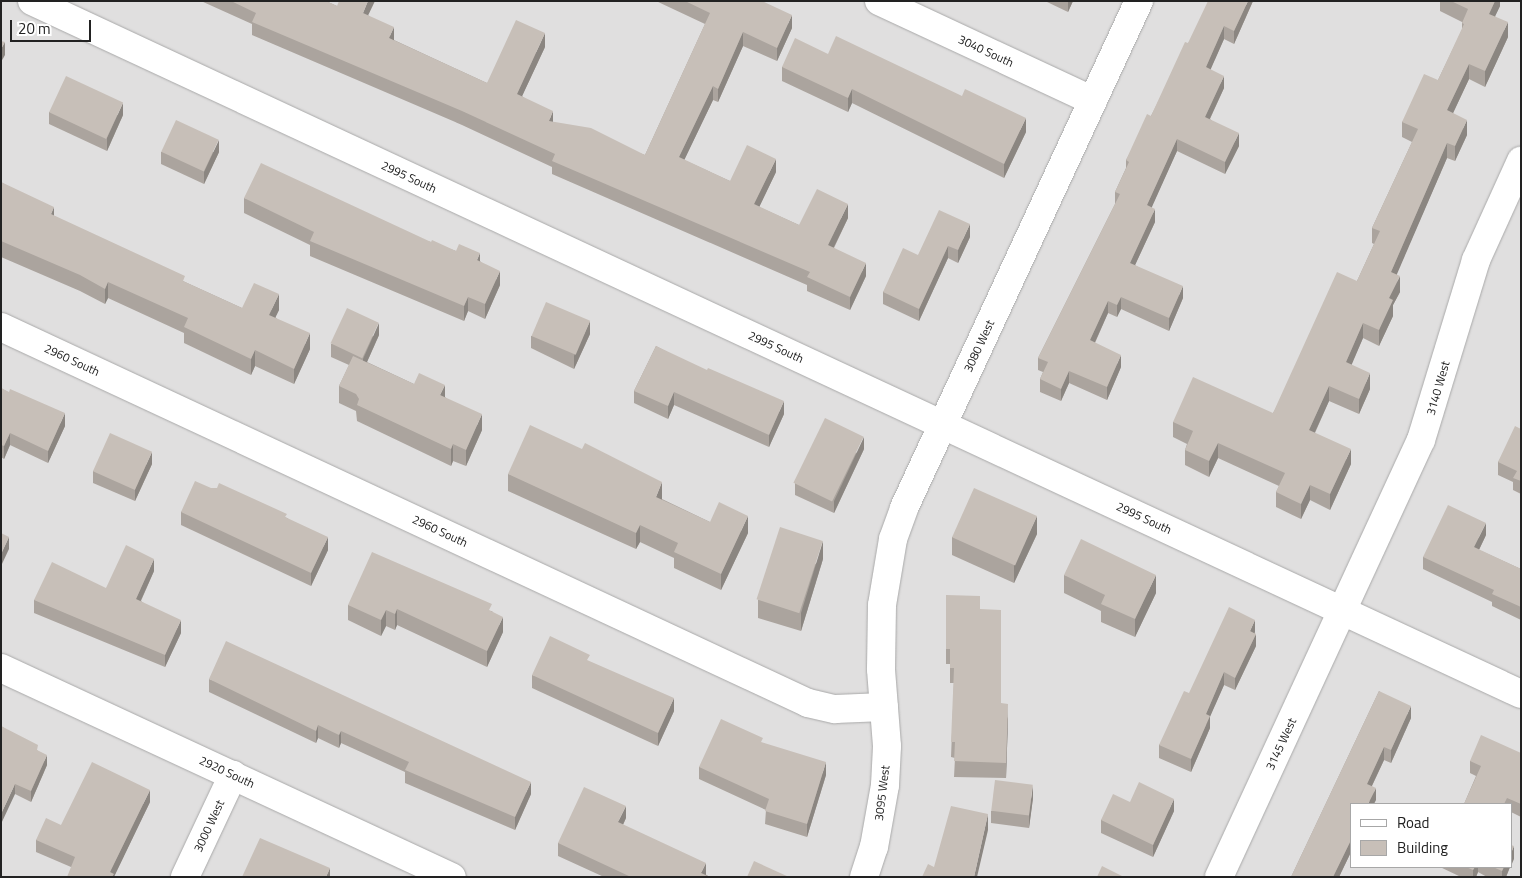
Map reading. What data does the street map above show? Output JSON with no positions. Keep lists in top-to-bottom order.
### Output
{
  "streets": {
    "street": [
      "3040 South",
      "2995 South",
      "3080 West",
      "2960 South",
      "3140 West",
      "3145 West",
      "2920 South",
      "3095 West",
      "3000 West"
    ]
  },
  "crossings": [
    ["3040 South", "3080 West"],
    ["2995 South", "3080 West"],
    ["2995 South", "3140 West"],
    ["2995 South", "3145 West"],
    ["3080 West", "2960 South"],
    ["3080 West", "3095 West"],
    ["2960 South", "3095 West"],
    ["3140 West", "3145 West"],
    ["2920 South", "3000 West"]
  ],
  "legend": ["Road", "Building"],
  "scale_bar": "20 m"
}
